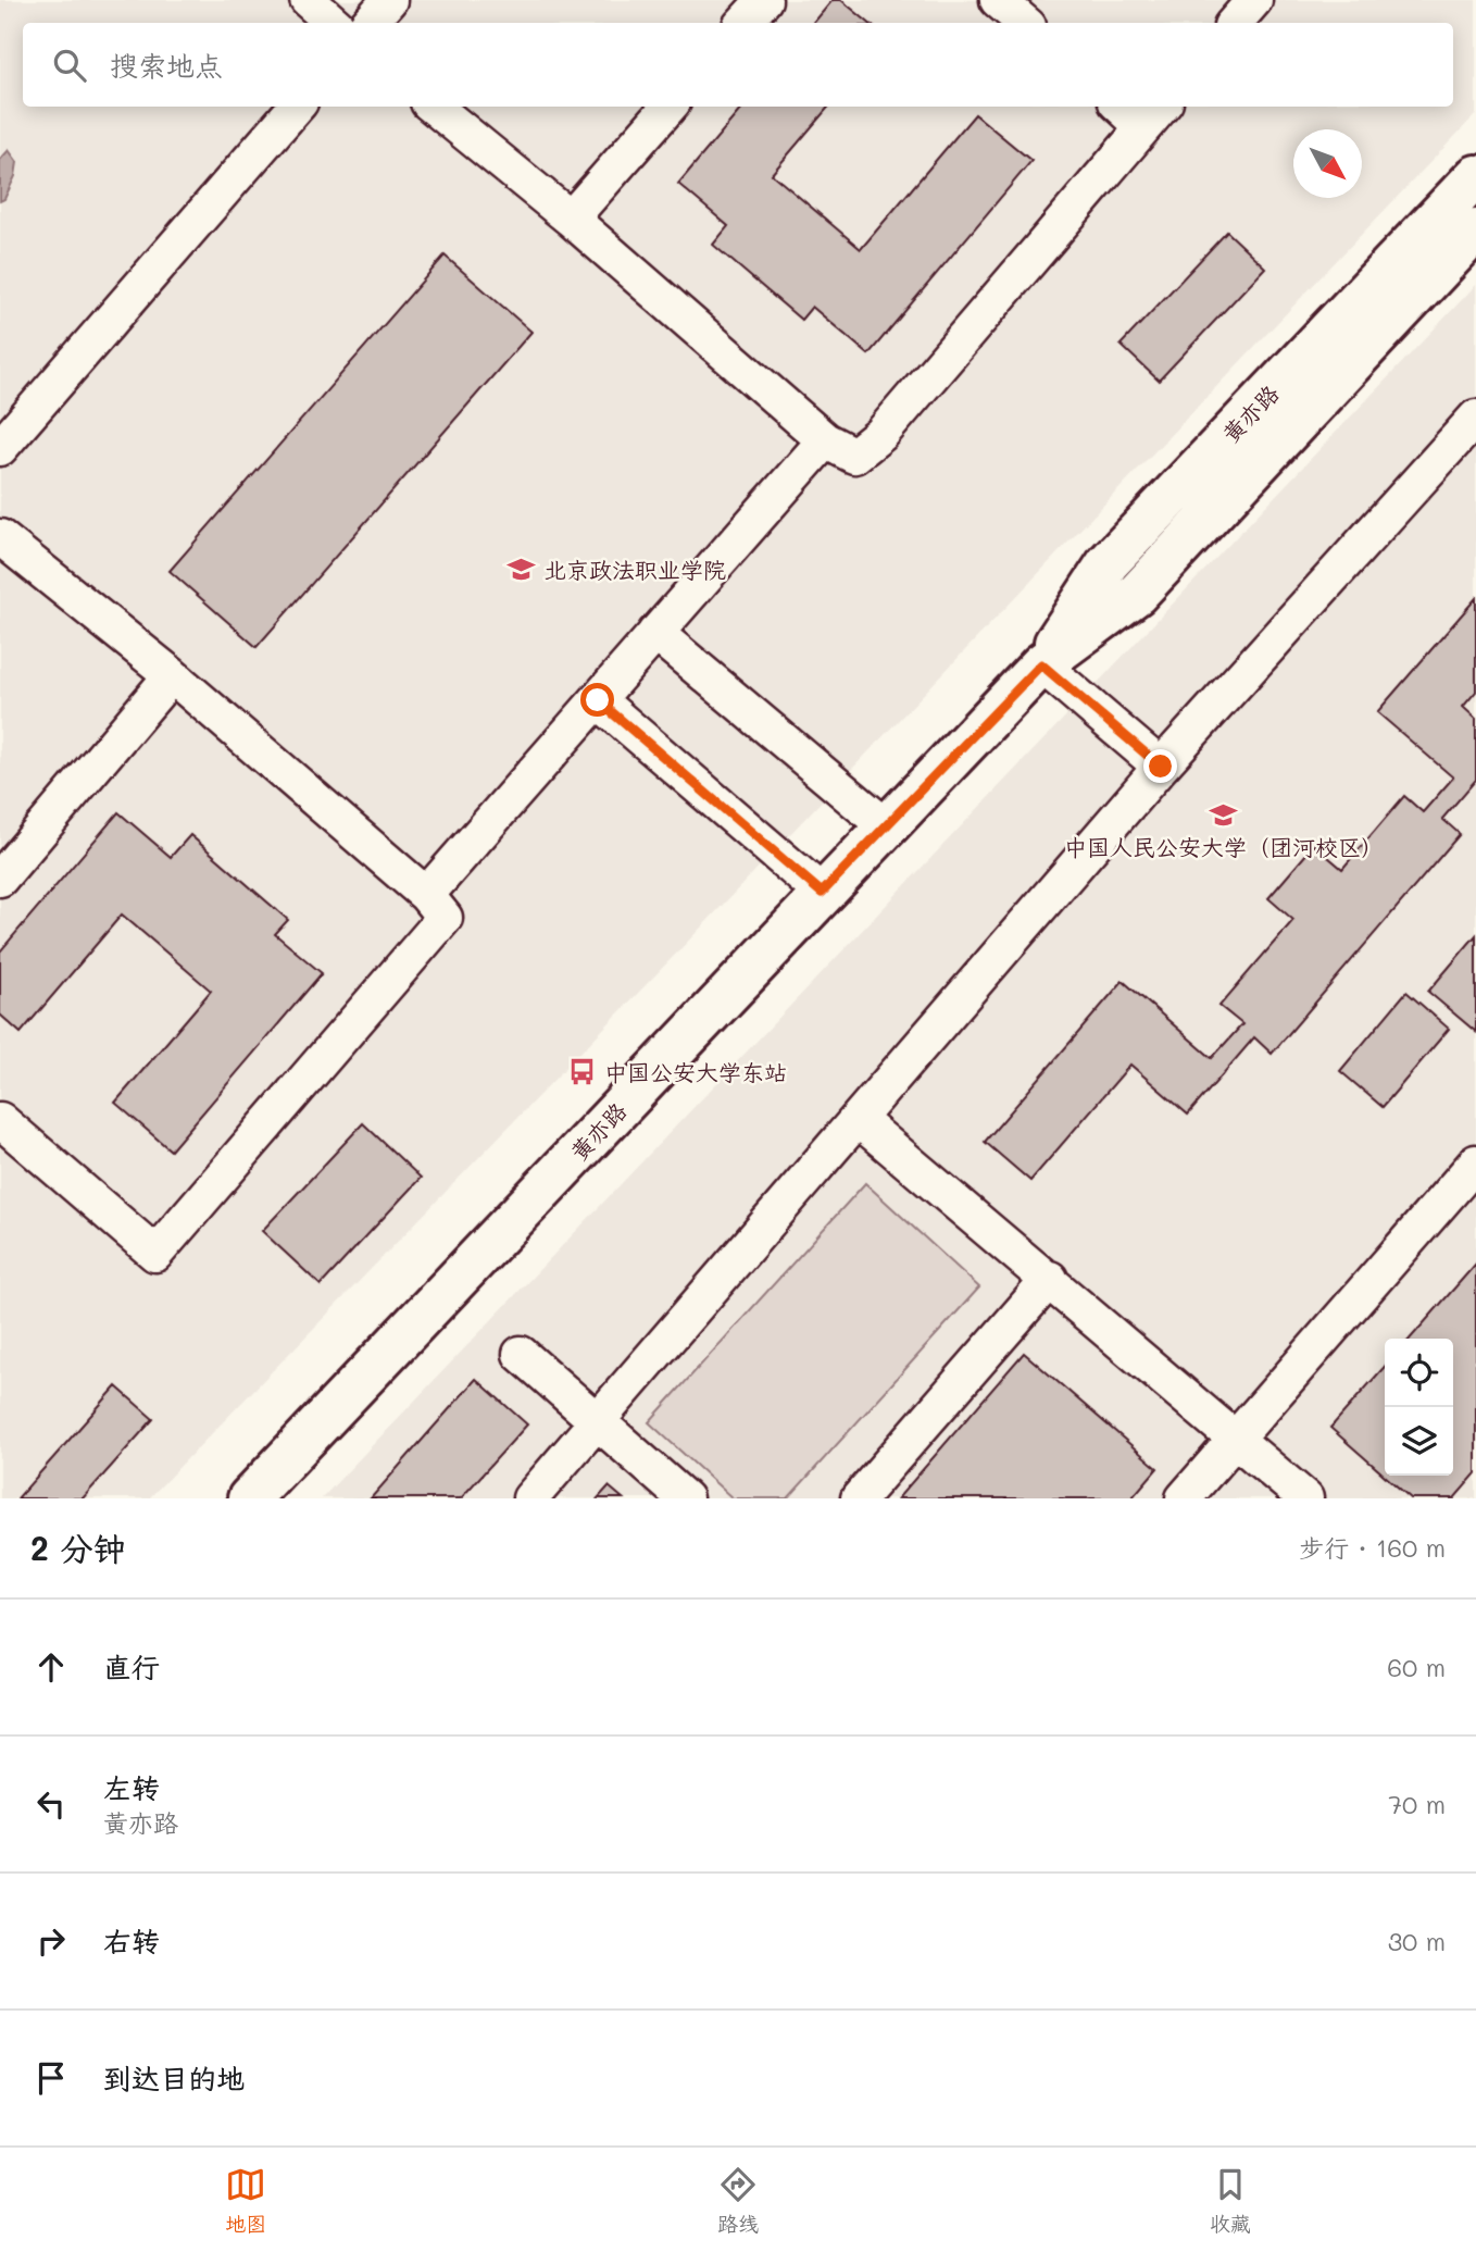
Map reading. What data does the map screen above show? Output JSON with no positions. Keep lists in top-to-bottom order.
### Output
{
  "streets": {
    "main road": ["黄亦路"]
  },
  "places": {
    "school or university": ["北京政法职业学院", "中国人民公安大学（团河校区）"],
    "bus stop": ["中国公安大学东站"]
  },
  "north": "bottom right",
  "page": {
    "search": "搜索地点",
    "heading": ["2 分钟", "步行 · 160 m"],
    "list": [
      ["直行", "60 m"],
      ["左转", "黄亦路", "70 m"],
      ["右转", "30 m"],
      "到达目的地"
    ],
    "nav": ["地图", "路线", "收藏"]
  }
}
